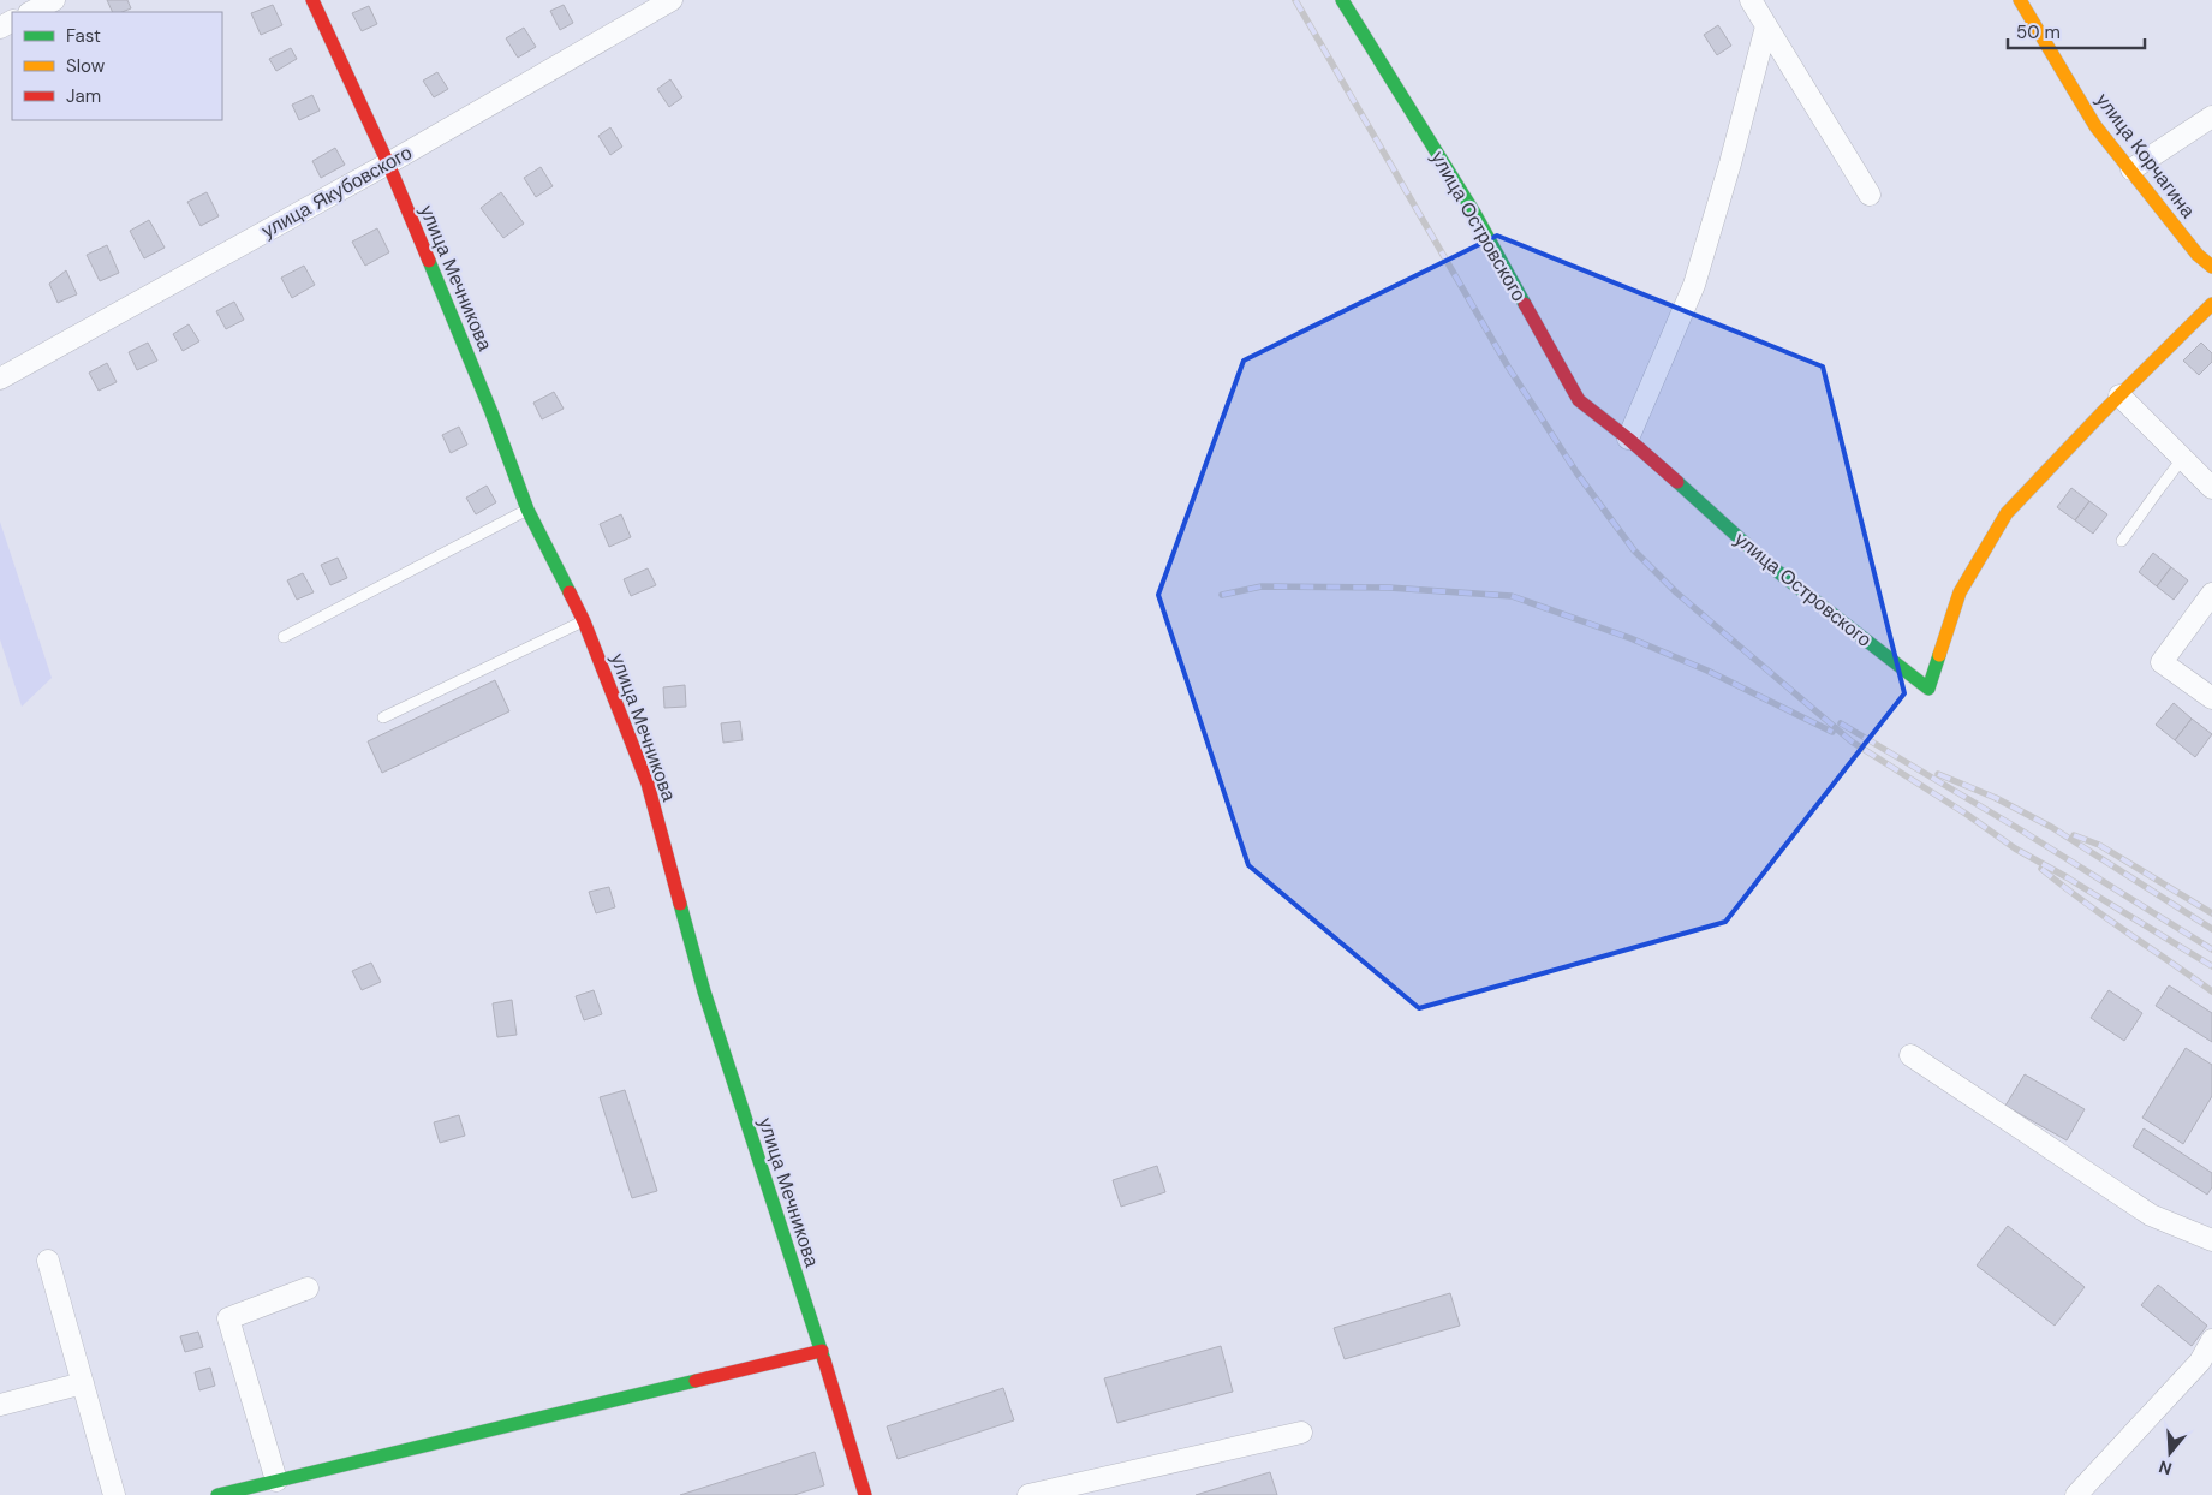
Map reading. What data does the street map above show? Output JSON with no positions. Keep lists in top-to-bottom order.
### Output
{
  "streets": {
    "street": [
      "улица Корчагина",
      "улица Якубовского",
      "улица Островского",
      "улица Мечникова"
    ]
  },
  "crossings": [
    ["улица Якубовского", "улица Мечникова"]
  ],
  "legend": ["Fast", "Slow", "Jam"],
  "scale_bar": "50 m",
  "north": "bottom"
}
